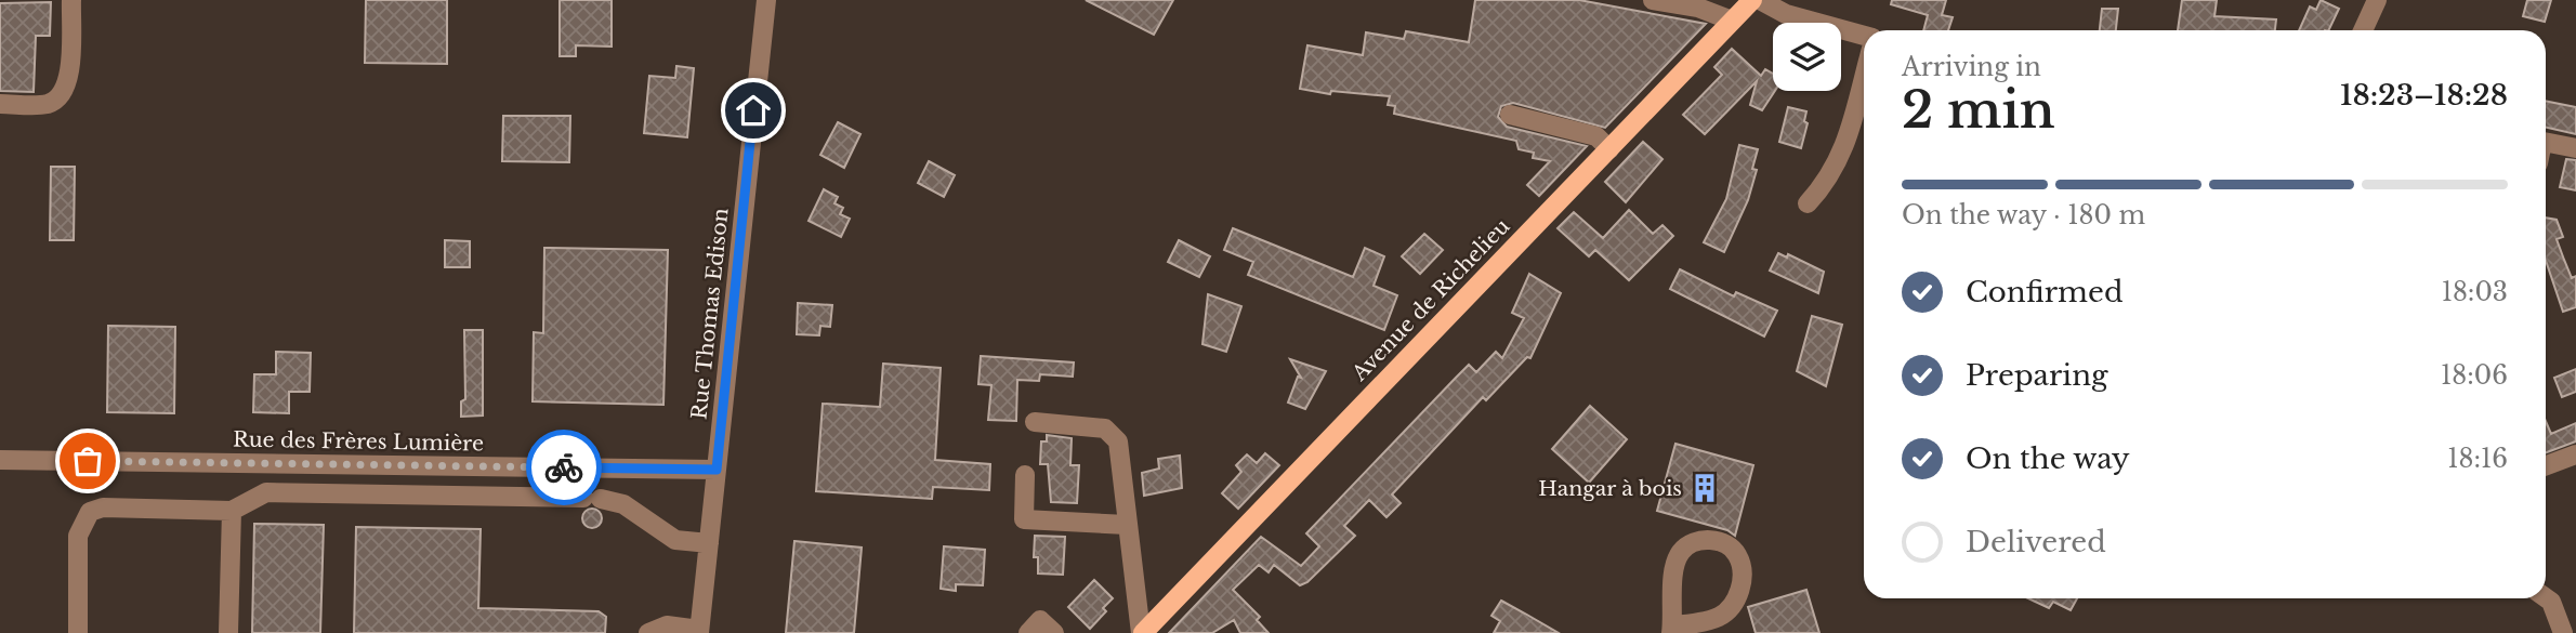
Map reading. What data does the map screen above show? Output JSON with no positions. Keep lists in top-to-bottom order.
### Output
{
  "streets": {
    "main road": ["Avenue de Richelieu"],
    "street": ["Rue Thomas Edison", "Rue des Frères Lumière"]
  },
  "crossings": [
    ["Rue Thomas Edison", "Rue des Frères Lumière"]
  ],
  "places": {
    "building": ["Hangar à bois"]
  },
  "page": {
    "heading": ["2 min", "Arriving in", "18:23–18:28"],
    "bar": "On the way · 180 m",
    "list": [
      ["Confirmed", "18:03"],
      ["Preparing", "18:06"],
      ["On the way", "18:16"],
      "Delivered"
    ]
  }
}
